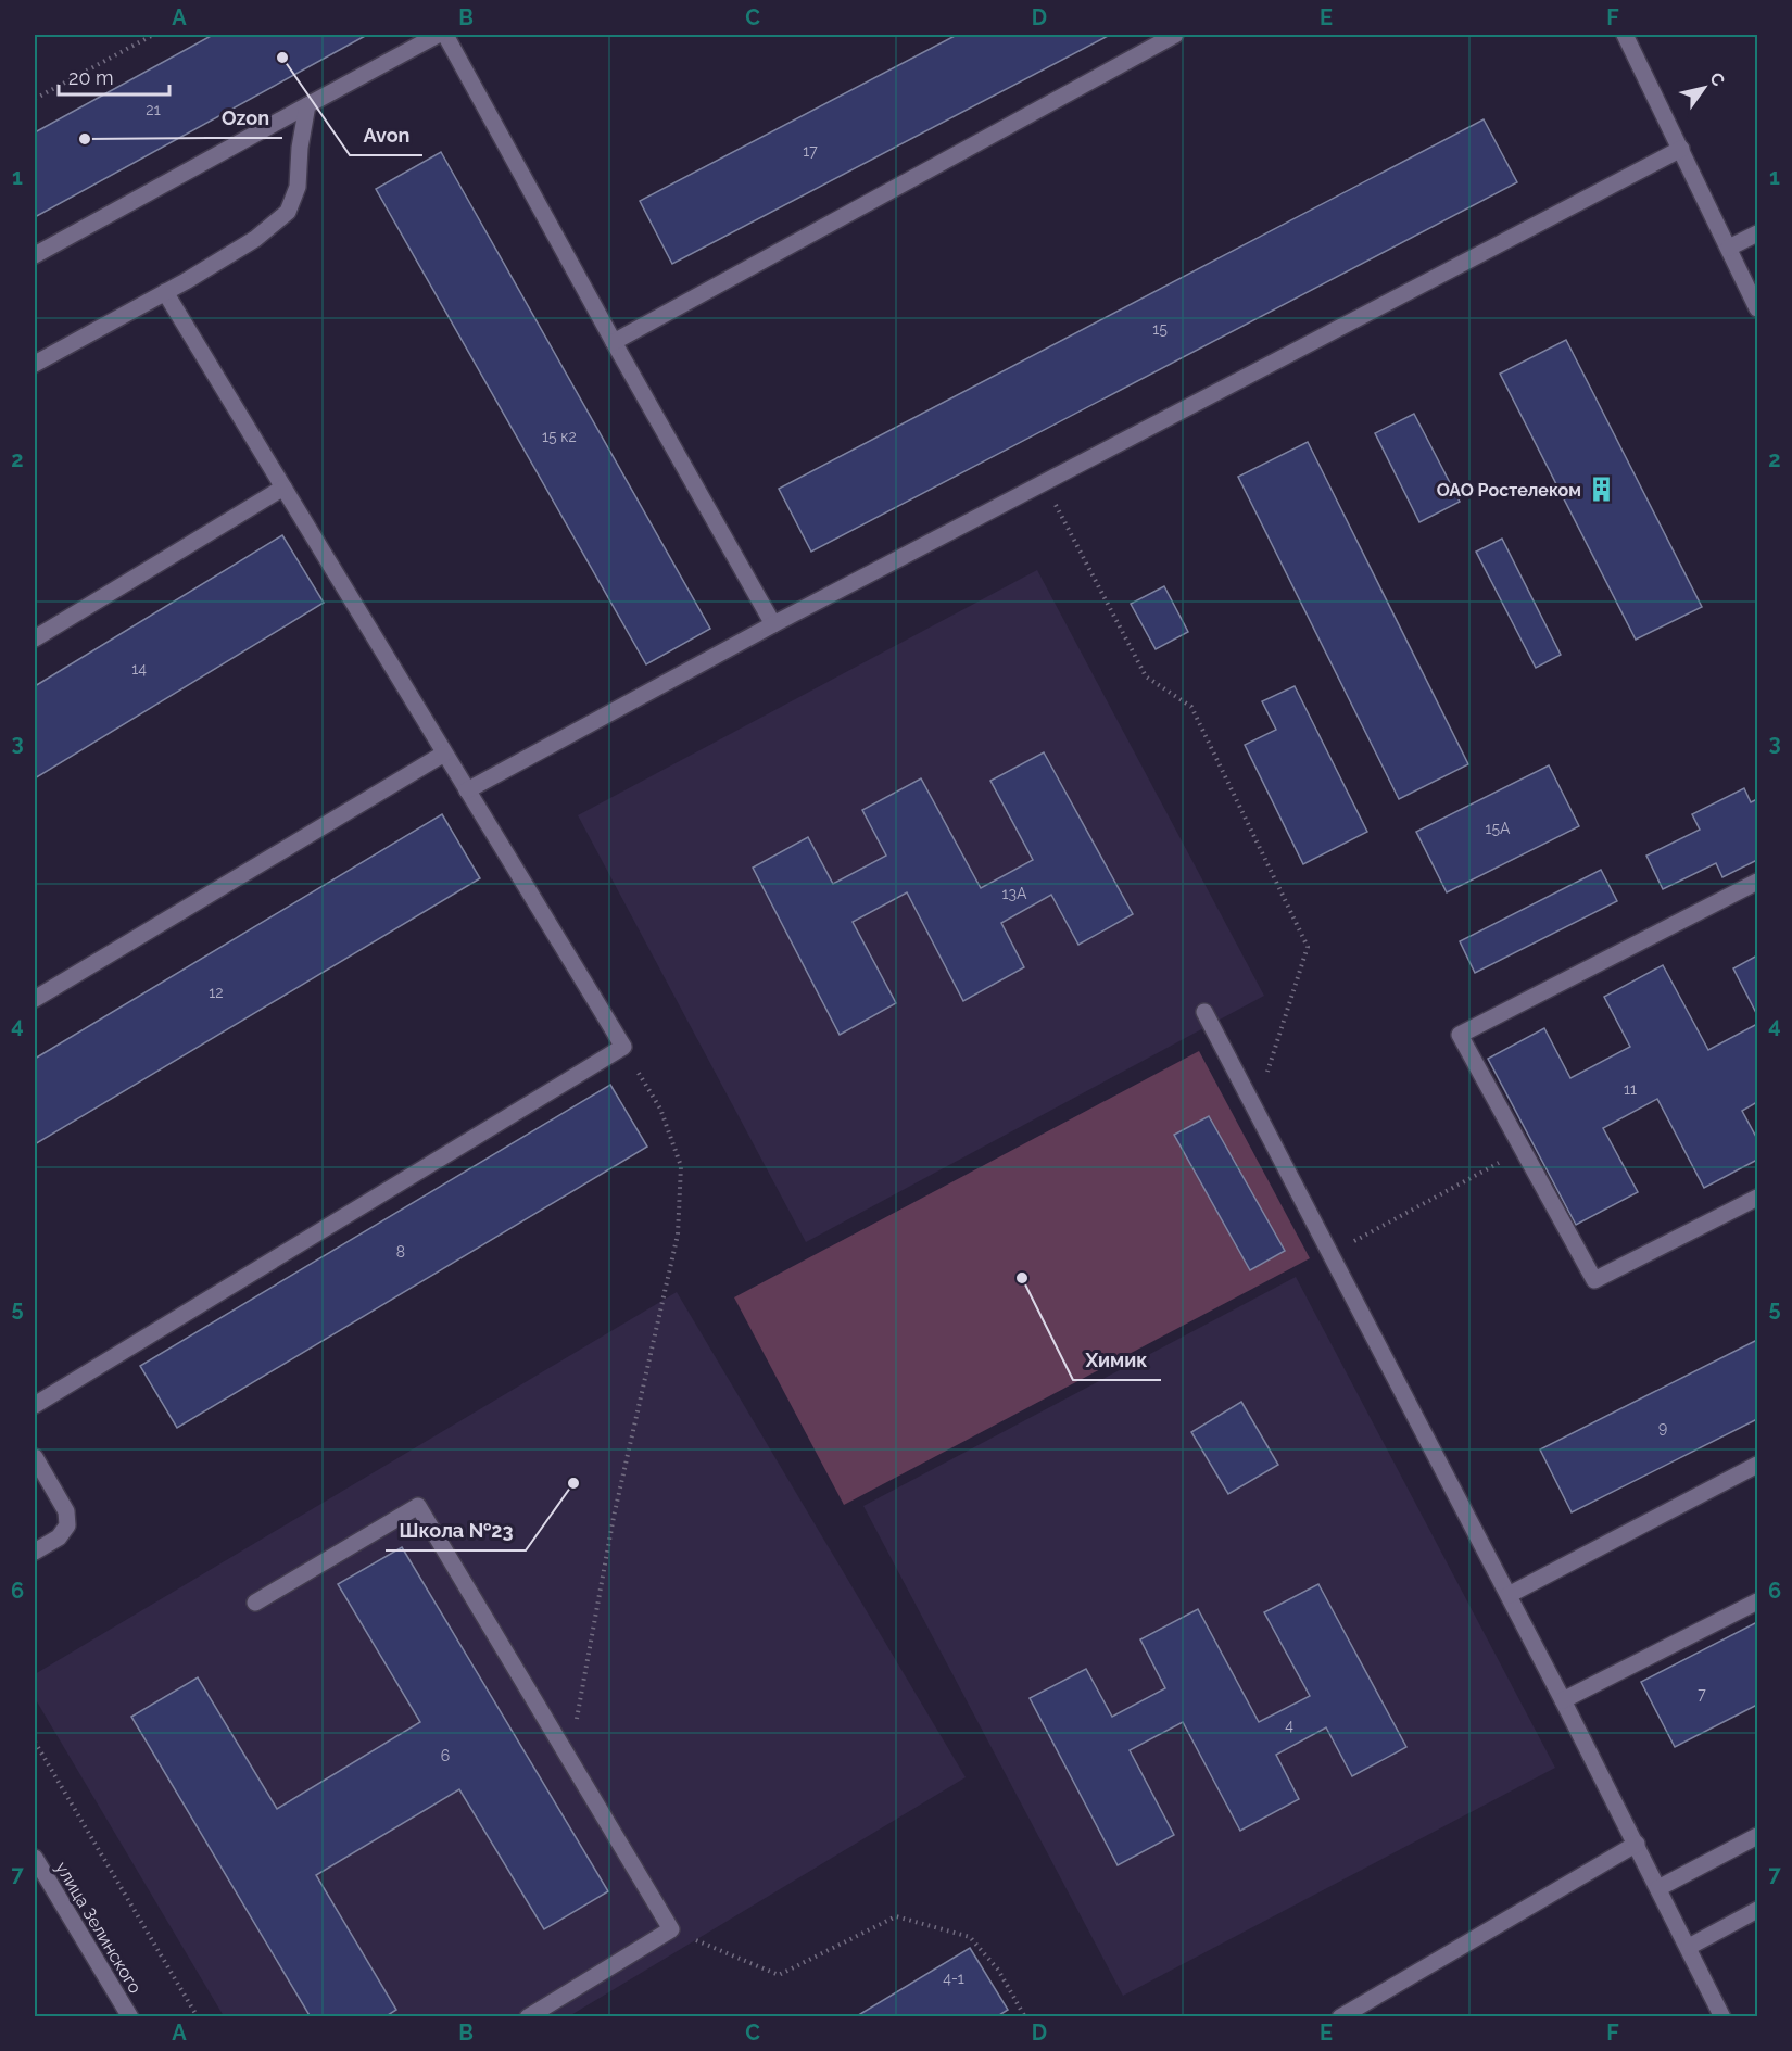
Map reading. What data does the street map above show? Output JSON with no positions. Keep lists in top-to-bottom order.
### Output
{
  "streets": {
    "street": ["улица Зелинского"]
  },
  "places": {
    "other": [
      "Avon",
      "Ozon",
      "Химик",
      "Школа №23"
    ],
    "building": ["ОАО Ростелеком"]
  },
  "house_numbers": [
    "21",
    "17",
    "15",
    "15 к2",
    "14",
    "15А",
    "13А",
    "12",
    "11",
    "8",
    "9",
    "7",
    "4",
    "6",
    "4-1"
  ],
  "scale_bar": "20 m",
  "north": "top right",
  "grid": {
    "columns": [
      "A",
      "B",
      "C",
      "D",
      "E",
      "F"
    ],
    "rows": [
      "1",
      "2",
      "3",
      "4",
      "5",
      "6",
      "7"
    ]
  }
}
